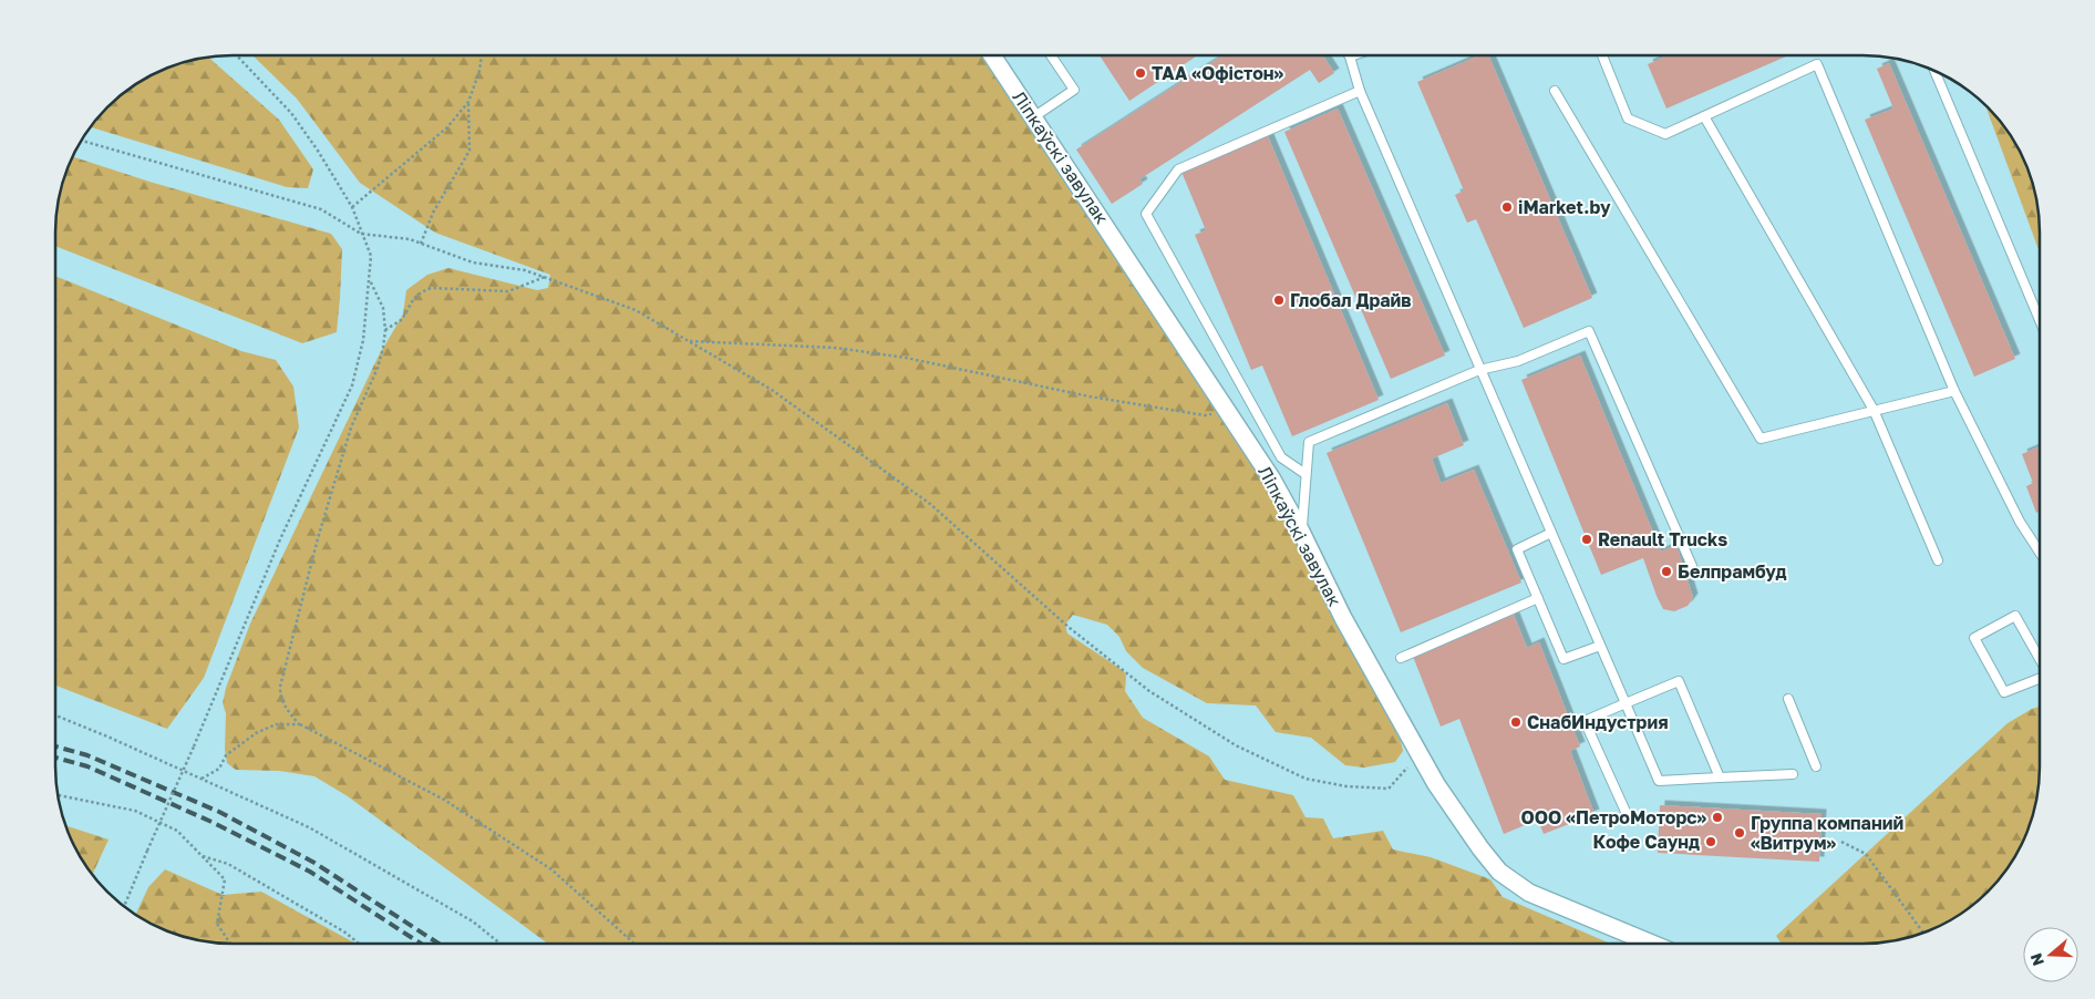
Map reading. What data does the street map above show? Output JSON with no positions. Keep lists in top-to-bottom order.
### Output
{
  "streets": {
    "street": ["Ліпкаўскі завулак"]
  },
  "places": [
    "ТАА «Офістон»",
    "iMarket.by",
    "Глобал Драйв",
    "Renault Trucks",
    "Белпрамбуд",
    "СнабИндустрия",
    "ООО «ПетроМоторс»",
    "Группа компаний «Витрум»",
    "Кофе Саунд"
  ],
  "north": "left"
}
